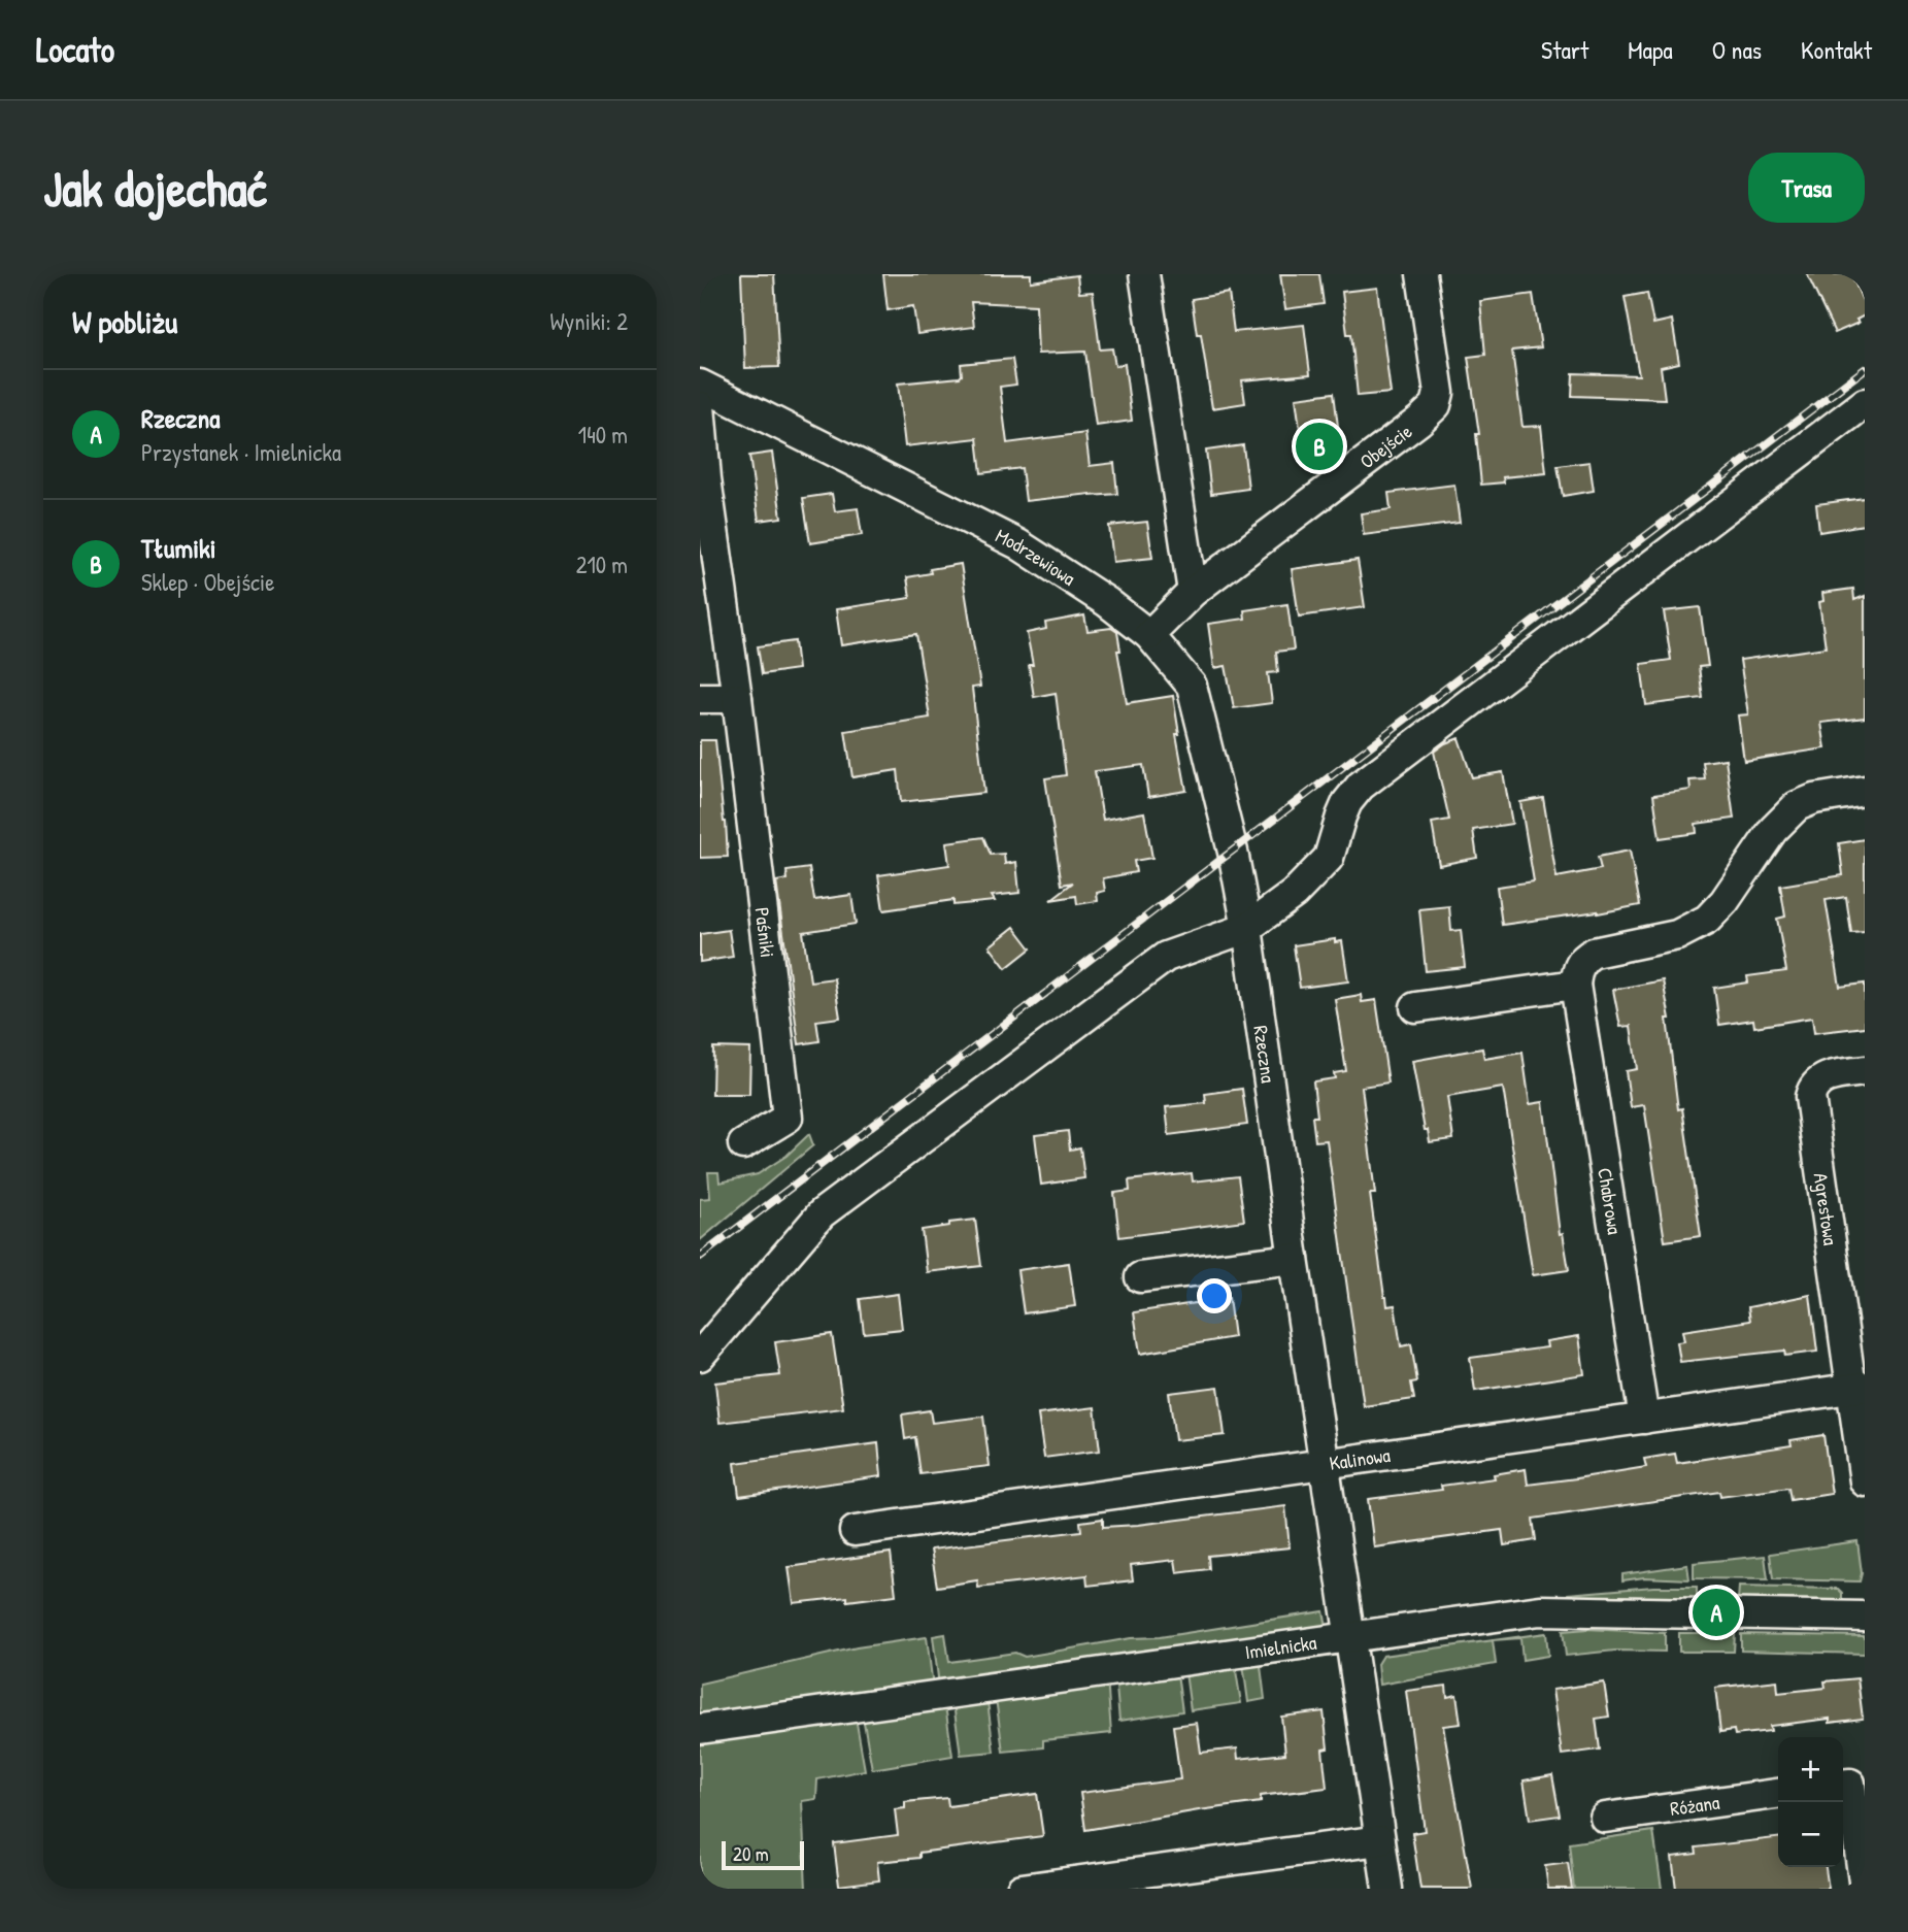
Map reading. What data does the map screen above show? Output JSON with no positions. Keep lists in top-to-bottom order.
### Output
{
  "streets": {
    "street": [
      "Obejście",
      "Modrzewiowa",
      "Paśniki",
      "Rzeczna",
      "Chabrowa",
      "Agrestowa",
      "Kalinowa",
      "Imielnicka",
      "Różana"
    ]
  },
  "crossings": [
    ["Obejście", "Modrzewiowa"],
    ["Modrzewiowa", "Rzeczna"],
    ["Rzeczna", "Kalinowa"],
    ["Rzeczna", "Imielnicka"],
    ["Chabrowa", "Kalinowa"],
    ["Agrestowa", "Kalinowa"]
  ],
  "scale_bar": "20 m",
  "page": {
    "header": "Locato",
    "nav": [
      "Start",
      "Mapa",
      "O nas",
      "Kontakt"
    ],
    "buttons": "Trasa",
    "title": "Jak dojechać",
    "heading": ["W pobliżu", "Wyniki: 2"],
    "list": [
      {
        "mark": "A",
        "name": "Rzeczna",
        "note": "Przystanek · Imielnicka",
        "value": "140 m"
      },
      {
        "mark": "B",
        "name": "Tłumiki",
        "note": "Sklep · Obejście",
        "value": "210 m"
      }
    ],
    "pins": ["B", "A"],
    "map_buttons": ["+", "−"],
    "scale": "20 m"
  }
}
